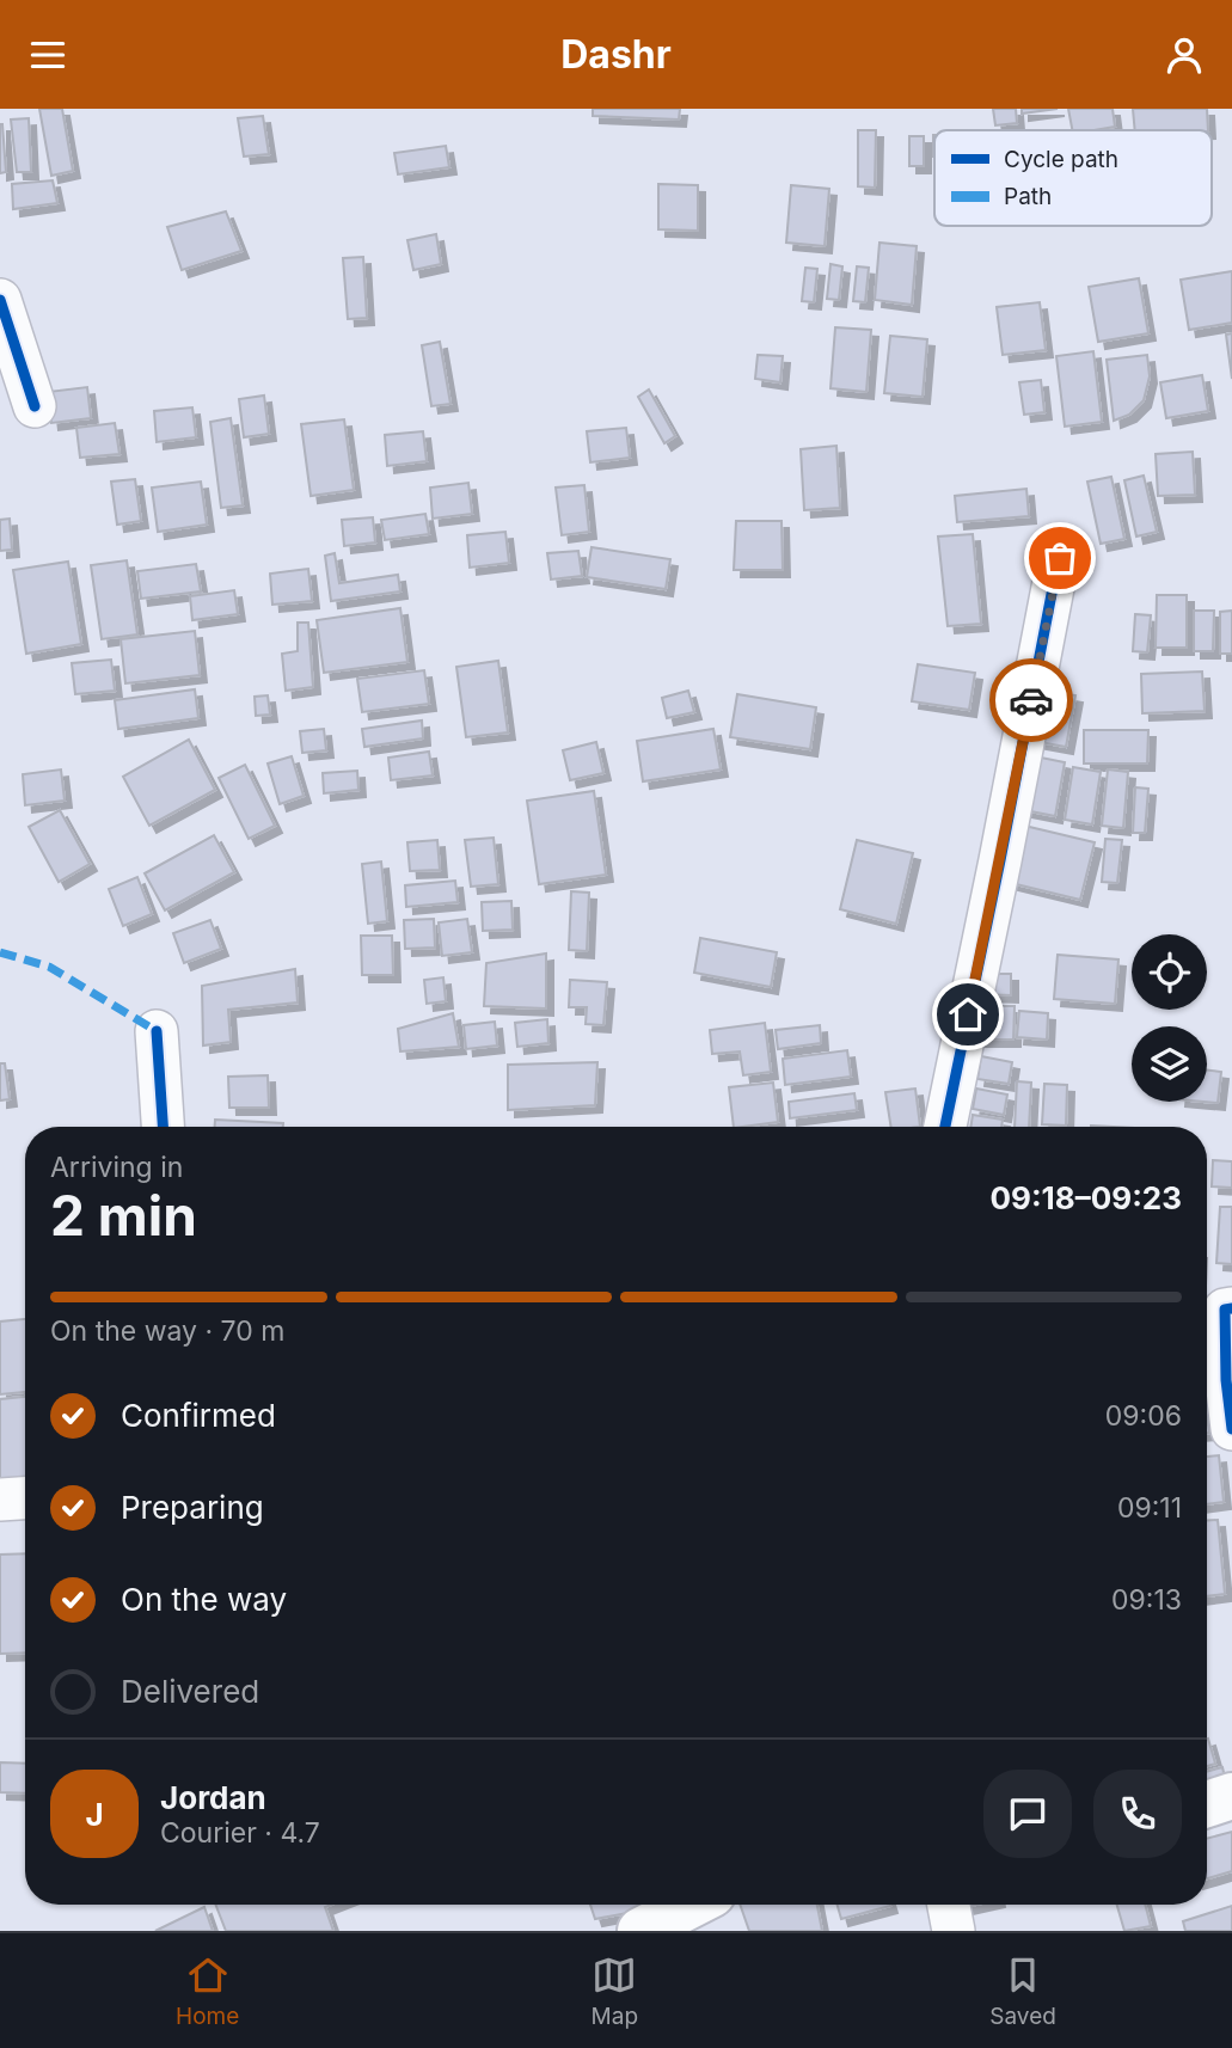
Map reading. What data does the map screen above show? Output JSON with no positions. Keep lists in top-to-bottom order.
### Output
{
  "legend": ["Cycle path", "Path"],
  "page": {
    "header": "Dashr",
    "heading": ["2 min", "Arriving in", "09:18–09:23"],
    "panel": ["Jordan", "Courier · 4.7"],
    "bar": "On the way · 70 m",
    "list": [
      ["Confirmed", "09:06"],
      ["Preparing", "09:11"],
      ["On the way", "09:13"],
      "Delivered"
    ],
    "round": "J",
    "tabs": ["Home", "Map", "Saved"]
  }
}
